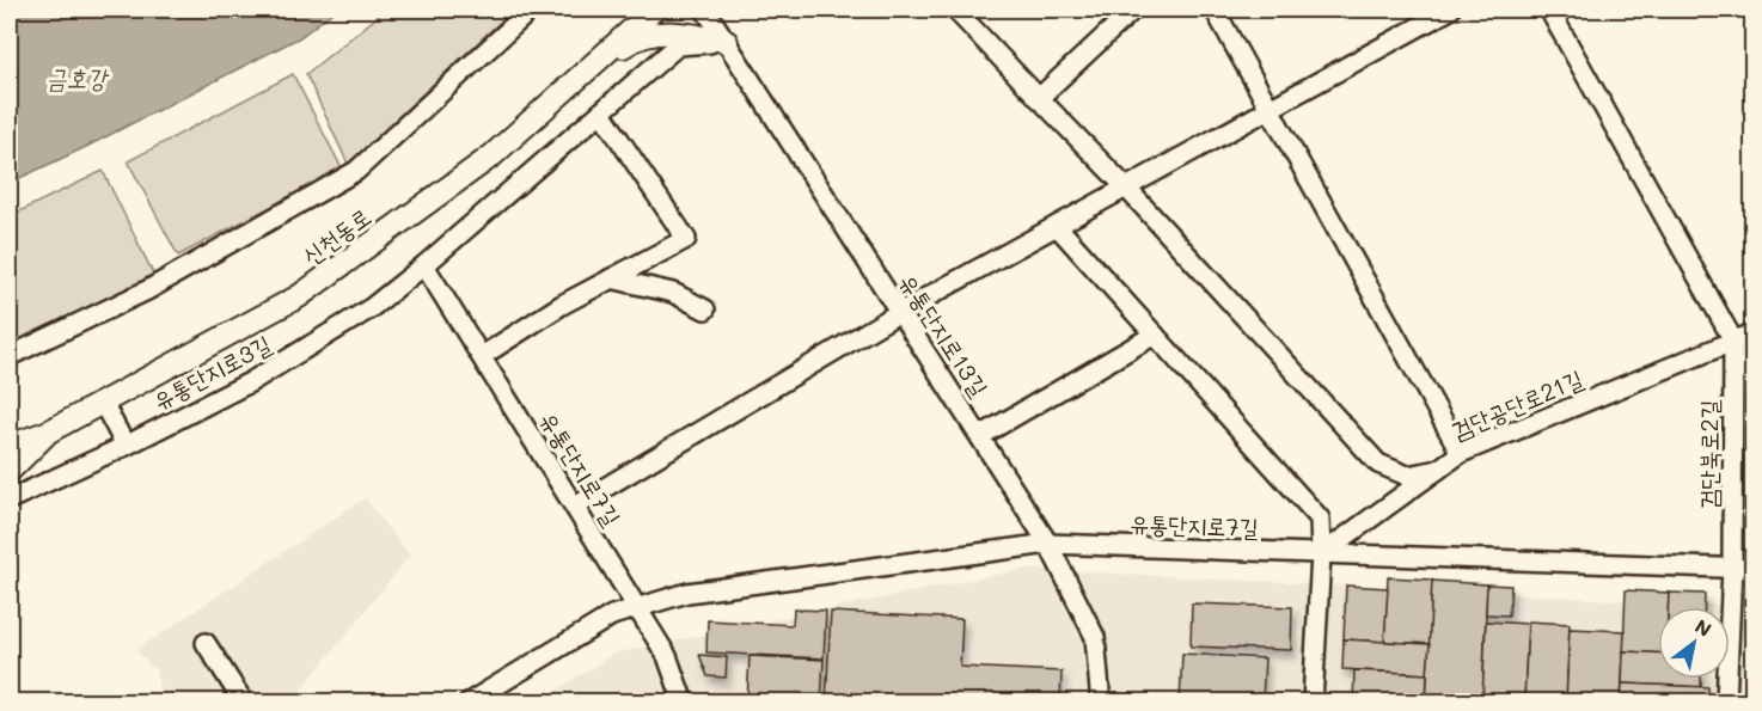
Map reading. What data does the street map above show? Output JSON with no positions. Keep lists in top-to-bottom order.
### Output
{
  "streets": {
    "main road": ["신천동로"],
    "street": [
      "유통단지로13길",
      "유통단지로3길",
      "검단공단로21길",
      "검단북로2길",
      "유통단지로7길"
    ]
  },
  "crossings": [
    ["유통단지로13길", "유통단지로3길"],
    ["유통단지로13길", "유통단지로7길"],
    ["검단공단로21길", "검단북로2길"],
    ["검단공단로21길", "유통단지로7길"],
    ["검단북로2길", "유통단지로7길"]
  ],
  "water": ["금호강"],
  "north": "top right"
}
